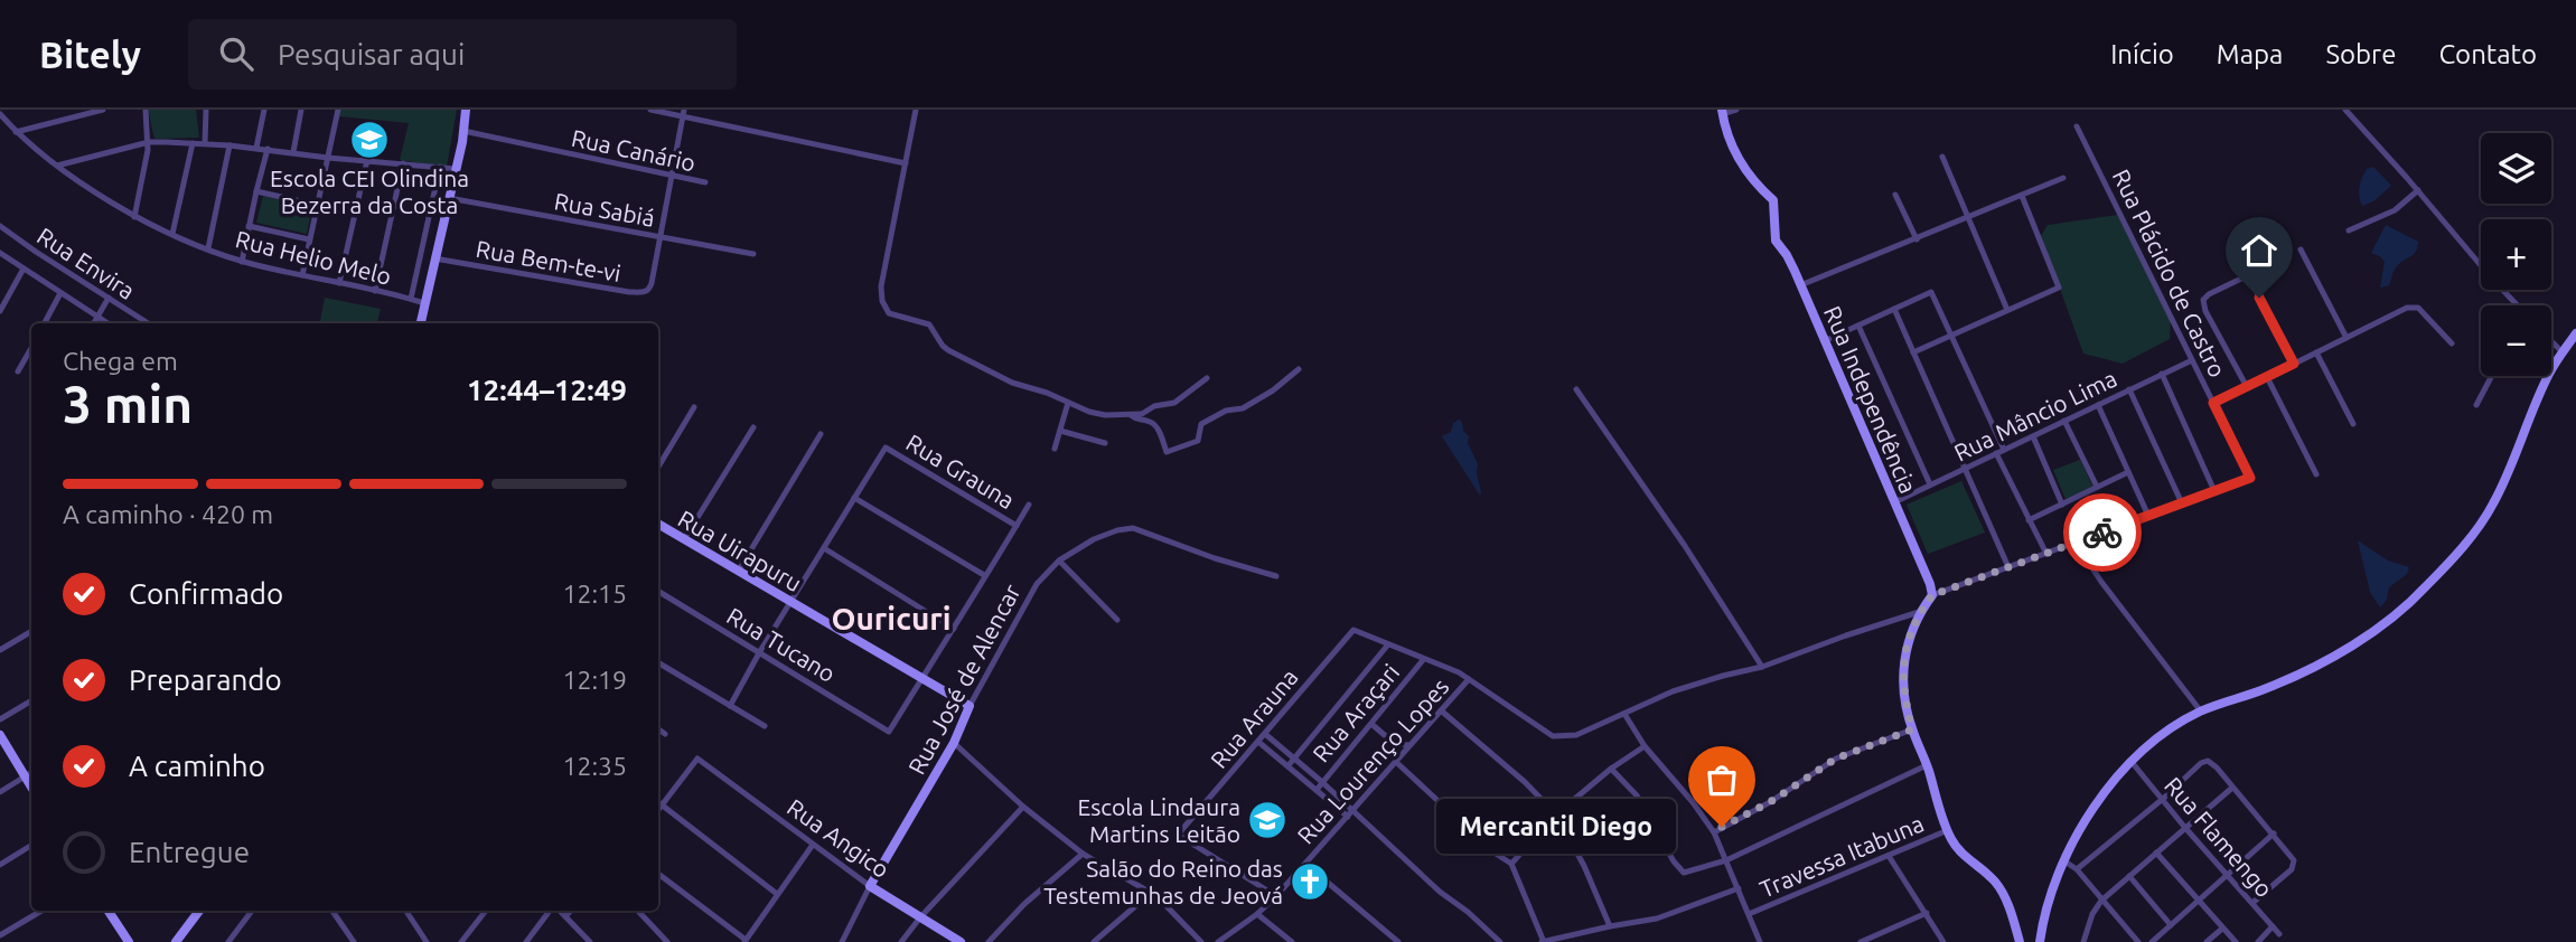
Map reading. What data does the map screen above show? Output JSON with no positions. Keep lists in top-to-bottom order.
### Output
{
  "streets": {
    "street": [
      "Rua Canário",
      "Rua Sabiá",
      "Rua Helio Melo",
      "Rua Bem-te-vi",
      "Rua Envira",
      "Rua Plácido de Castro",
      "Rua Independência",
      "Rua Mâncio Lima",
      "Rua Grauna",
      "Rua Uirapuru",
      "Rua Tucano",
      "Rua José de Alencar",
      "Rua Araçari",
      "Rua Arauna",
      "Rua Lourenço Lopes",
      "Rua Flamengo",
      "Rua Angico",
      "Travessa Itabuna"
    ]
  },
  "crossings": [
    ["Rua Sabiá", "Rua Bem-te-vi"],
    ["Rua Plácido de Castro", "Rua Mâncio Lima"],
    ["Rua Independência", "Rua Mâncio Lima"],
    ["Rua Uirapuru", "Rua Tucano"],
    ["Rua Uirapuru", "Rua José de Alencar"],
    ["Rua José de Alencar", "Rua Angico"],
    ["Rua Arauna", "Rua Lourenço Lopes"]
  ],
  "districts": ["Ouricuri"],
  "places": {
    "school or university": ["Escola CEI Olindina Bezerra da Costa", "Escola Lindaura Martins Leitão"],
    "other": ["Mercantil Diego"],
    "church": ["Salão do Reino das Testemunhas de Jeová"]
  },
  "page": {
    "header": "Bitely",
    "search": "Pesquisar aqui",
    "nav": [
      "Início",
      "Mapa",
      "Sobre",
      "Contato"
    ],
    "map_buttons": ["+", "−"],
    "heading": ["3 min", "Chega em", "12:44–12:49"],
    "bar": "A caminho · 420 m",
    "list": [
      ["Confirmado", "12:15"],
      ["Preparando", "12:19"],
      ["A caminho", "12:35"],
      "Entregue"
    ],
    "bubble": "Mercantil Diego"
  }
}
